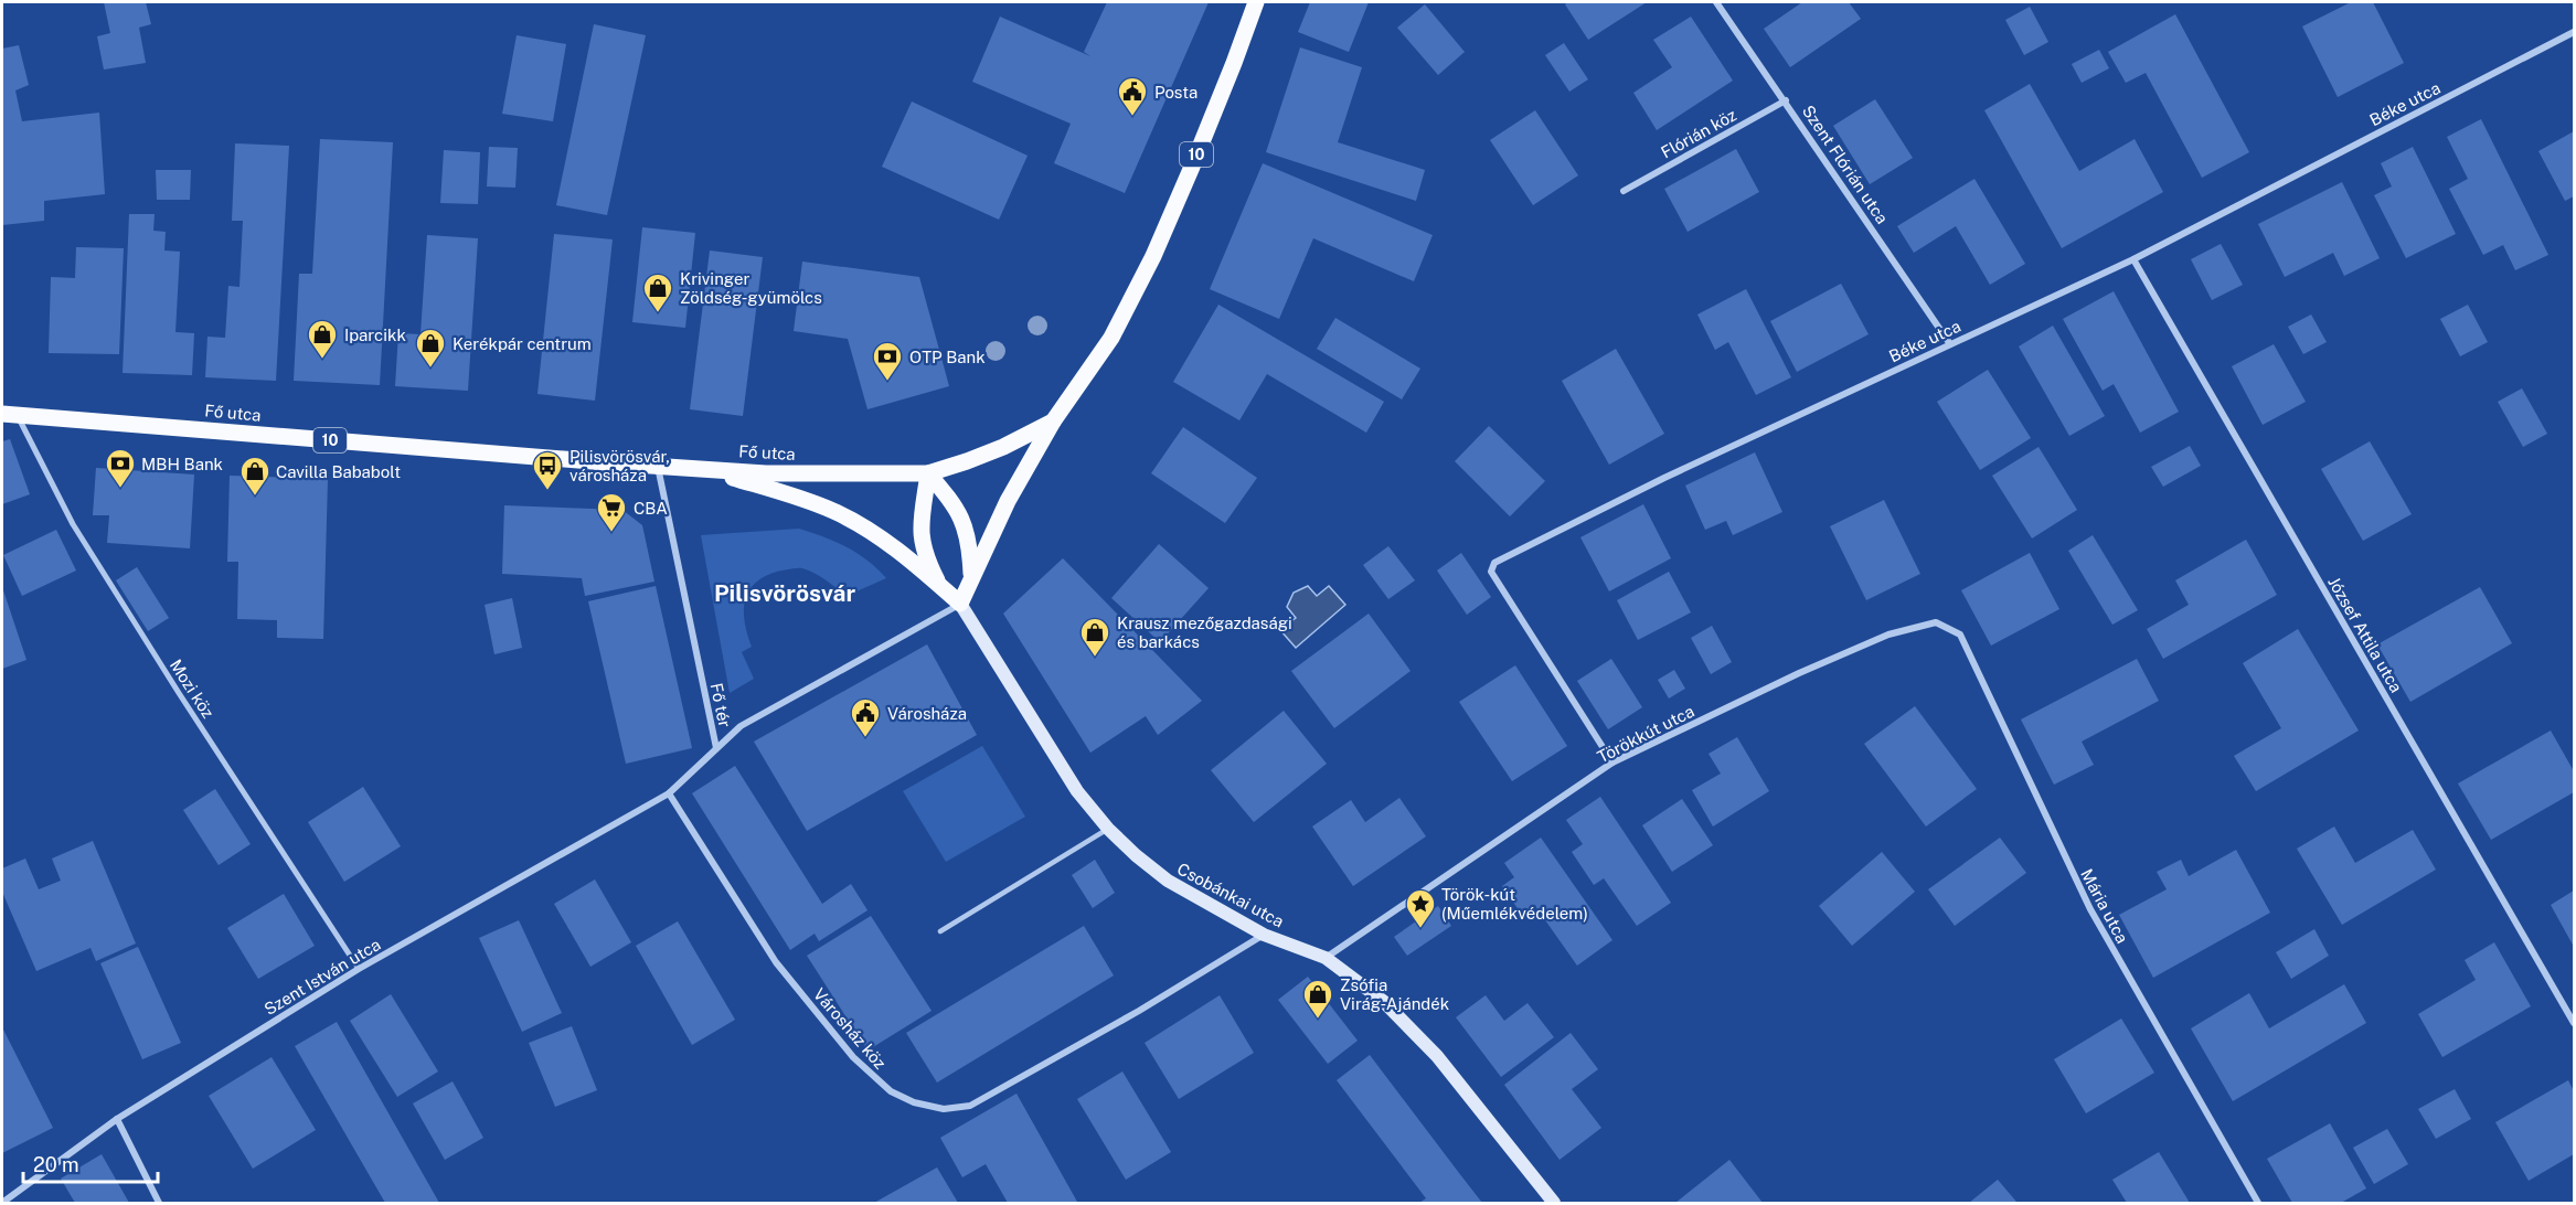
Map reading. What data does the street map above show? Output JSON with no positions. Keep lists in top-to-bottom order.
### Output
{
  "streets": {
    "main road": ["10", "Fő utca", "Csobánkai utca"],
    "street": [
      "Béke utca",
      "Flórián köz",
      "Szent Flórián utca",
      "József Attila utca",
      "Mozi köz",
      "Fő tér",
      "Törökkút utca",
      "Mária utca",
      "Szent István utca",
      "Városház köz"
    ]
  },
  "crossings": [
    ["Béke utca", "Szent Flórián utca"],
    ["Béke utca", "József Attila utca"],
    ["Béke utca", "Törökkút utca"],
    ["Flórián köz", "Szent Flórián utca"],
    ["Fő utca", "Mozi köz"],
    ["Fő utca", "Fő tér"],
    ["Mozi köz", "Szent István utca"],
    ["Fő tér", "Csobánkai utca"],
    ["Fő tér", "Szent István utca"],
    ["Törökkút utca", "Csobánkai utca"],
    ["Törökkút utca", "Mária utca"],
    ["Csobánkai utca", "Városház köz"],
    ["Szent István utca", "Városház köz"]
  ],
  "districts": ["Pilisvörösvár"],
  "places": {
    "public building": ["Posta", "Városháza"],
    "shop": [
      "Krivinger Zöldség-gyümölcs",
      "Iparcikk",
      "Kerékpár centrum",
      "Cavilla Bababolt",
      "Krausz mezőgazdasági és barkács",
      "Zsófia Virág-Ajándék"
    ],
    "bank": ["OTP Bank", "MBH Bank"],
    "bus stop": ["Pilisvörösvár, városháza"],
    "supermarket": ["CBA"],
    "place": ["Török-kút (Műemlékvédelem)"]
  },
  "scale_bar": "20 m"
}
